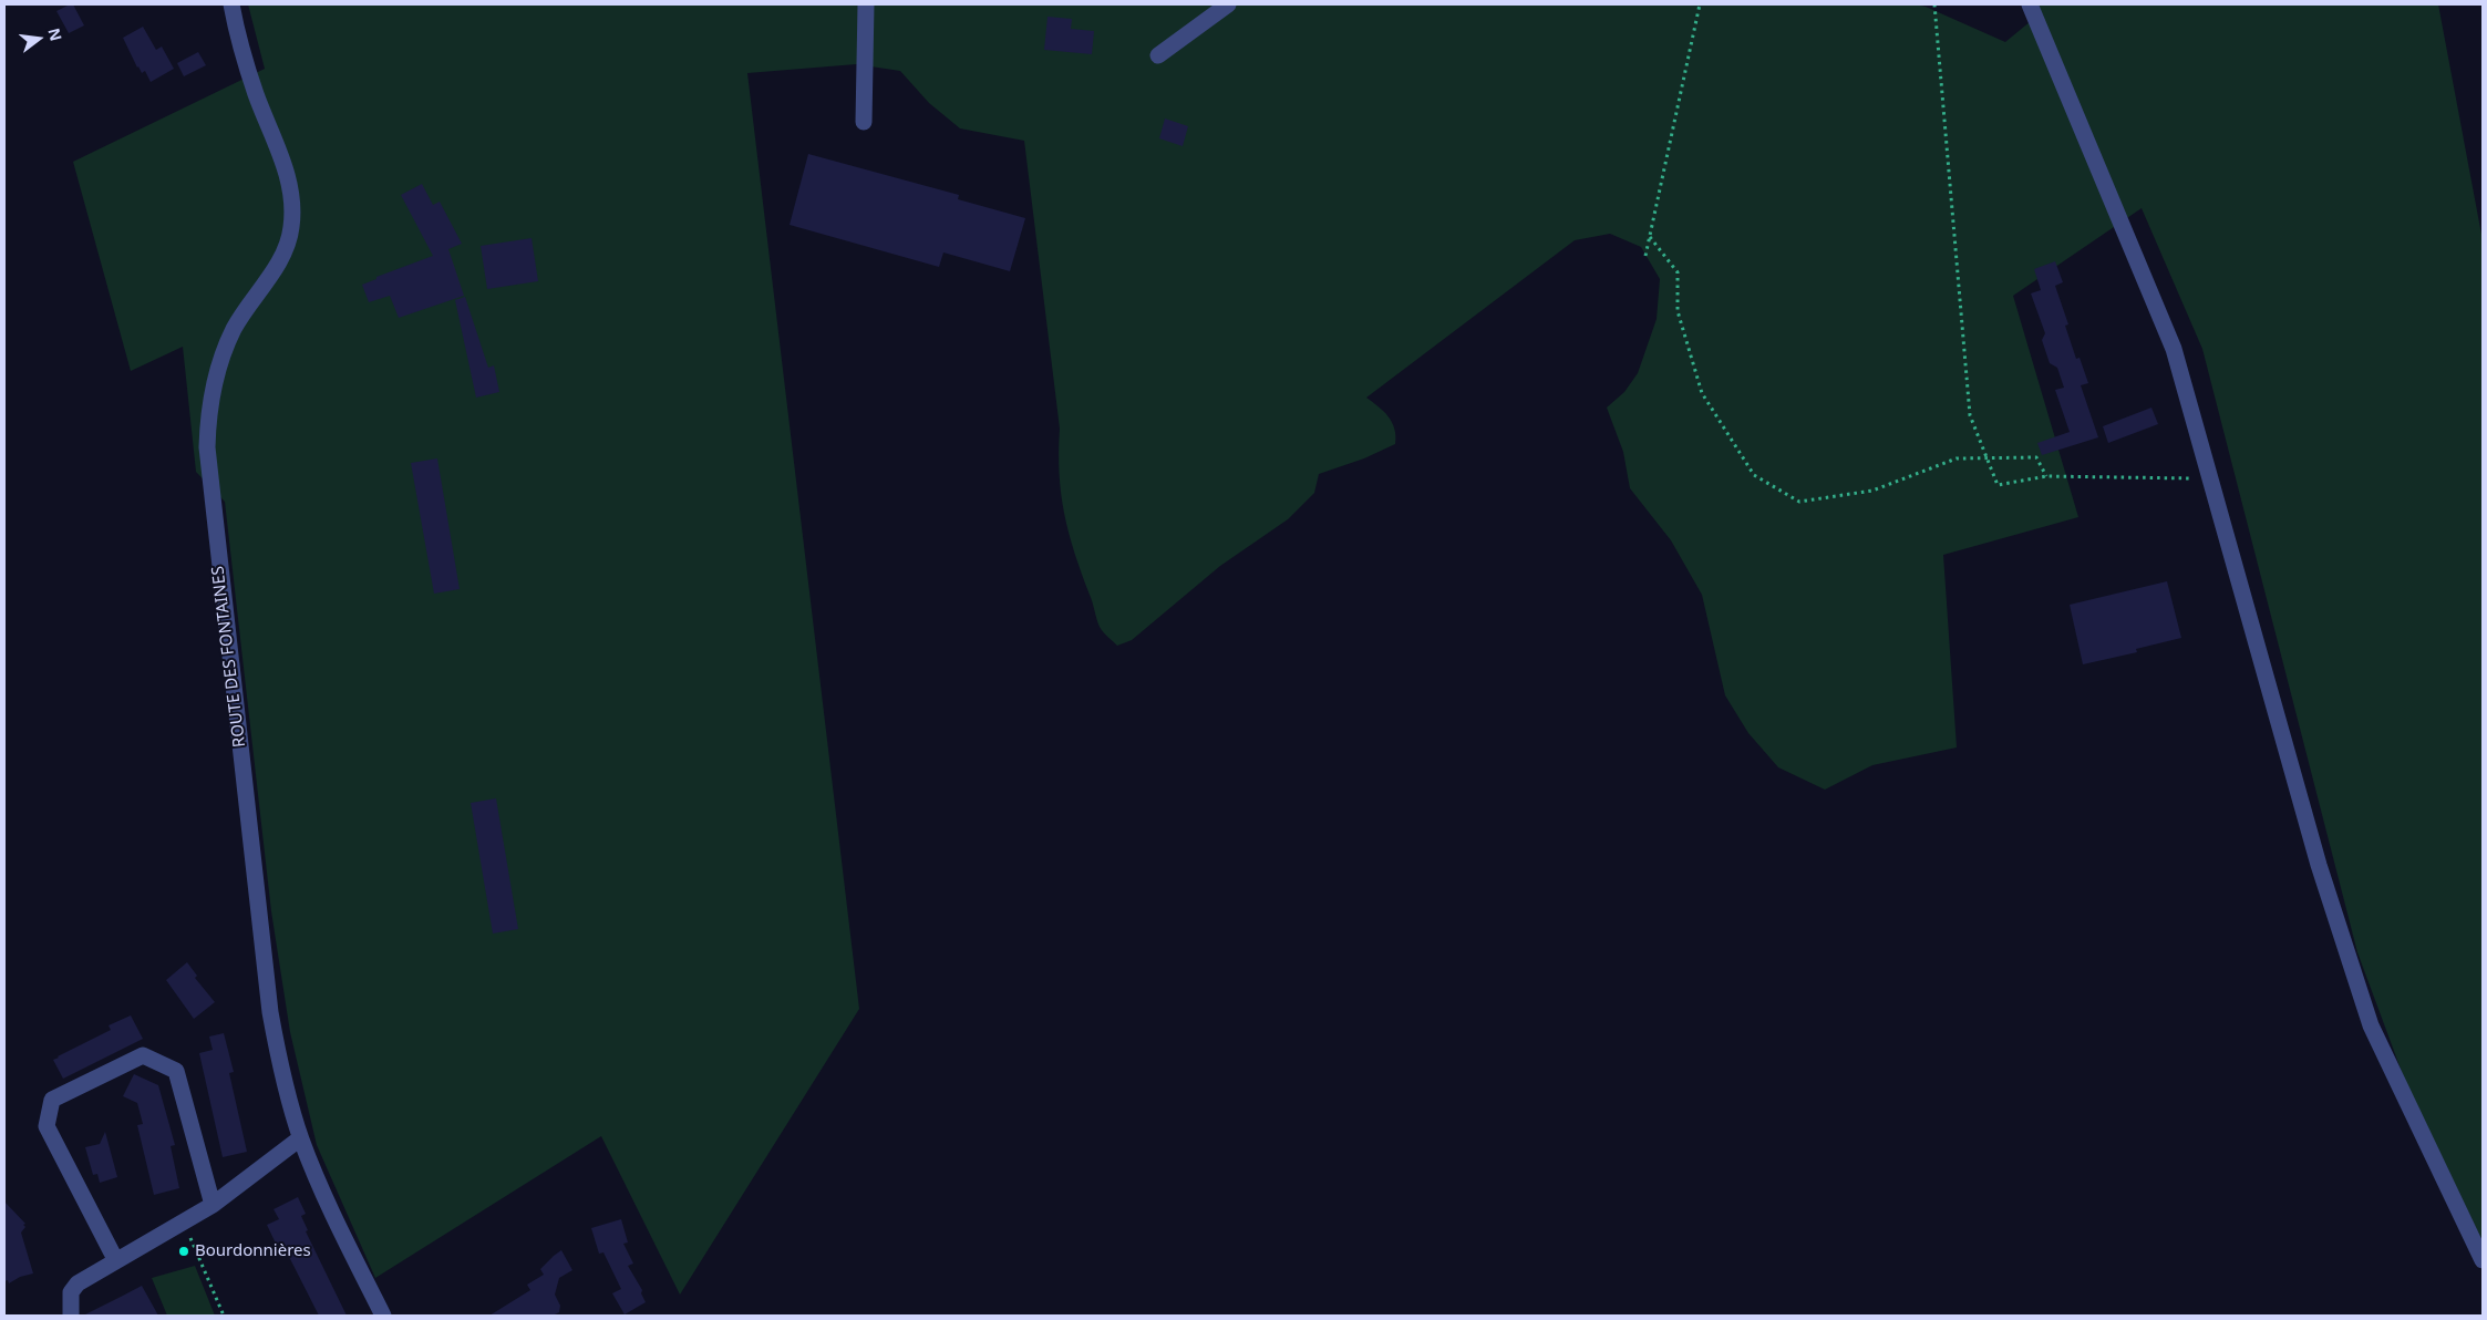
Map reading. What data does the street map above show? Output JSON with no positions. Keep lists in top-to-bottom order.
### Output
{
  "streets": {
    "street": ["ROUTE DES FONTAINES"]
  },
  "places": ["Bourdonnières"],
  "north": "right"
}
